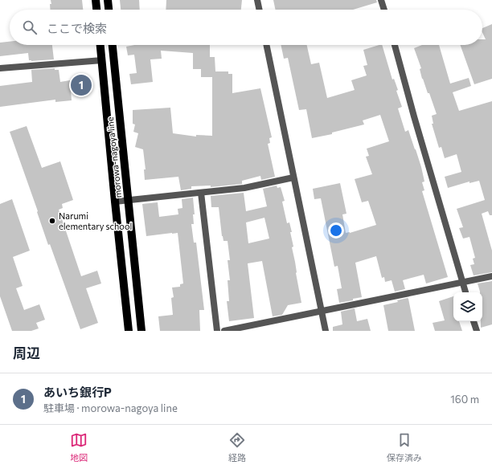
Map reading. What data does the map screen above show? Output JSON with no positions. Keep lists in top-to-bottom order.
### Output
{
  "streets": {
    "main road": ["morowa-nagoya line"]
  },
  "places": ["Narumi elementary school"],
  "page": {
    "search": "ここで検索",
    "pins": "1",
    "heading": "周辺",
    "list": [
      {
        "mark": "1",
        "name": "あいち銀行P",
        "note": "駐車場 · morowa-nagoya line",
        "value": "160 m"
      }
    ],
    "nav": ["地図", "経路", "保存済み"]
  }
}
